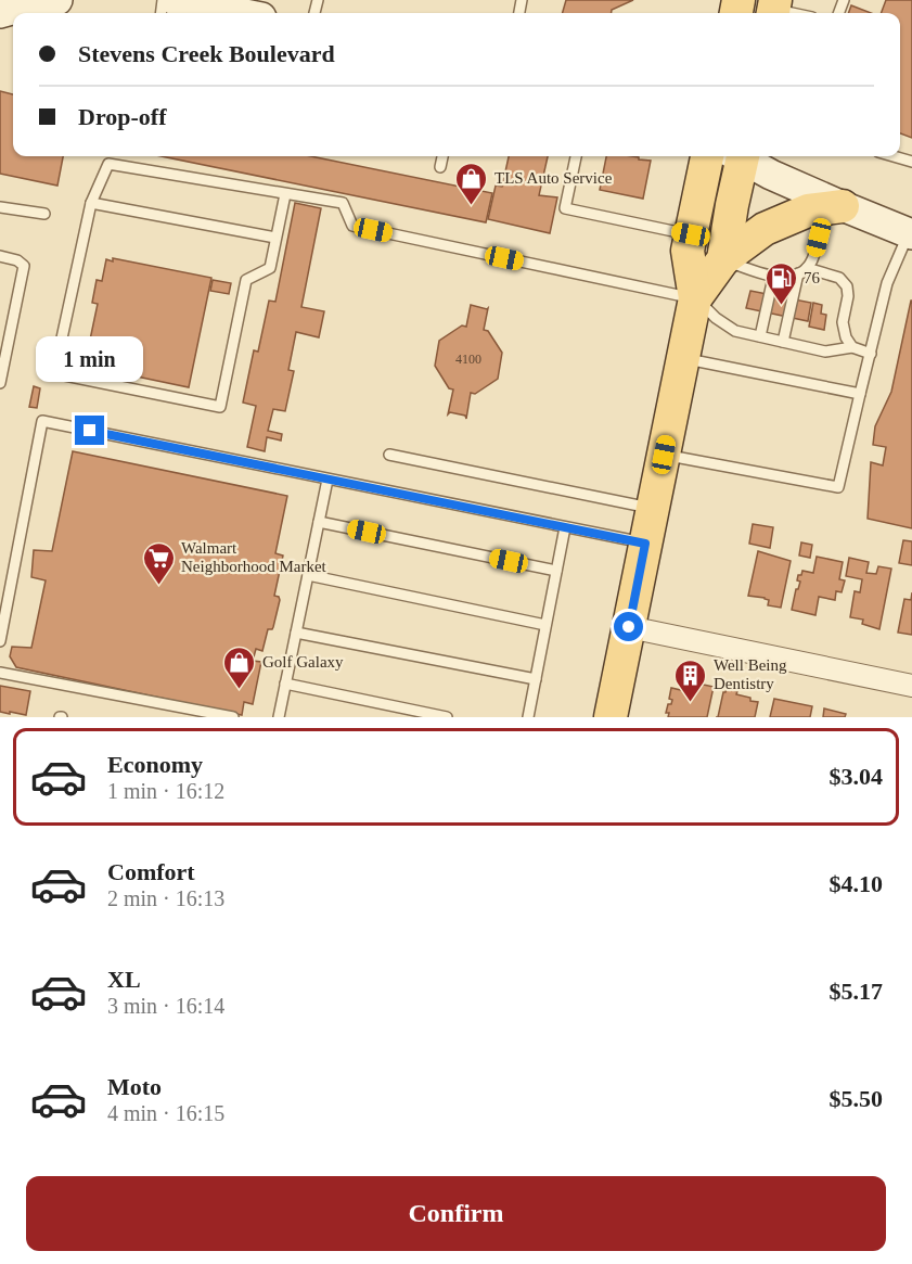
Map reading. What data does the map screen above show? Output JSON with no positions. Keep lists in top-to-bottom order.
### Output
{
  "places": {
    "shop": ["TLS Auto Service", "Golf Galaxy"],
    "fuel station": ["76"],
    "supermarket": ["Walmart Neighborhood Market"],
    "building": ["Well Being Dentistry"]
  },
  "house_numbers": ["4100"],
  "page": {
    "banner": ["Stevens Creek Boulevard", "Drop-off"],
    "bubble": "1 min",
    "list": [
      {
        "name": "Economy",
        "note": "1 min · 16:12",
        "value": "$3.04"
      },
      {
        "name": "Comfort",
        "note": "2 min · 16:13",
        "value": "$4.10"
      },
      {
        "name": "XL",
        "note": "3 min · 16:14",
        "value": "$5.17"
      },
      {
        "name": "Moto",
        "note": "4 min · 16:15",
        "value": "$5.50"
      }
    ],
    "buttons": "Confirm"
  }
}
